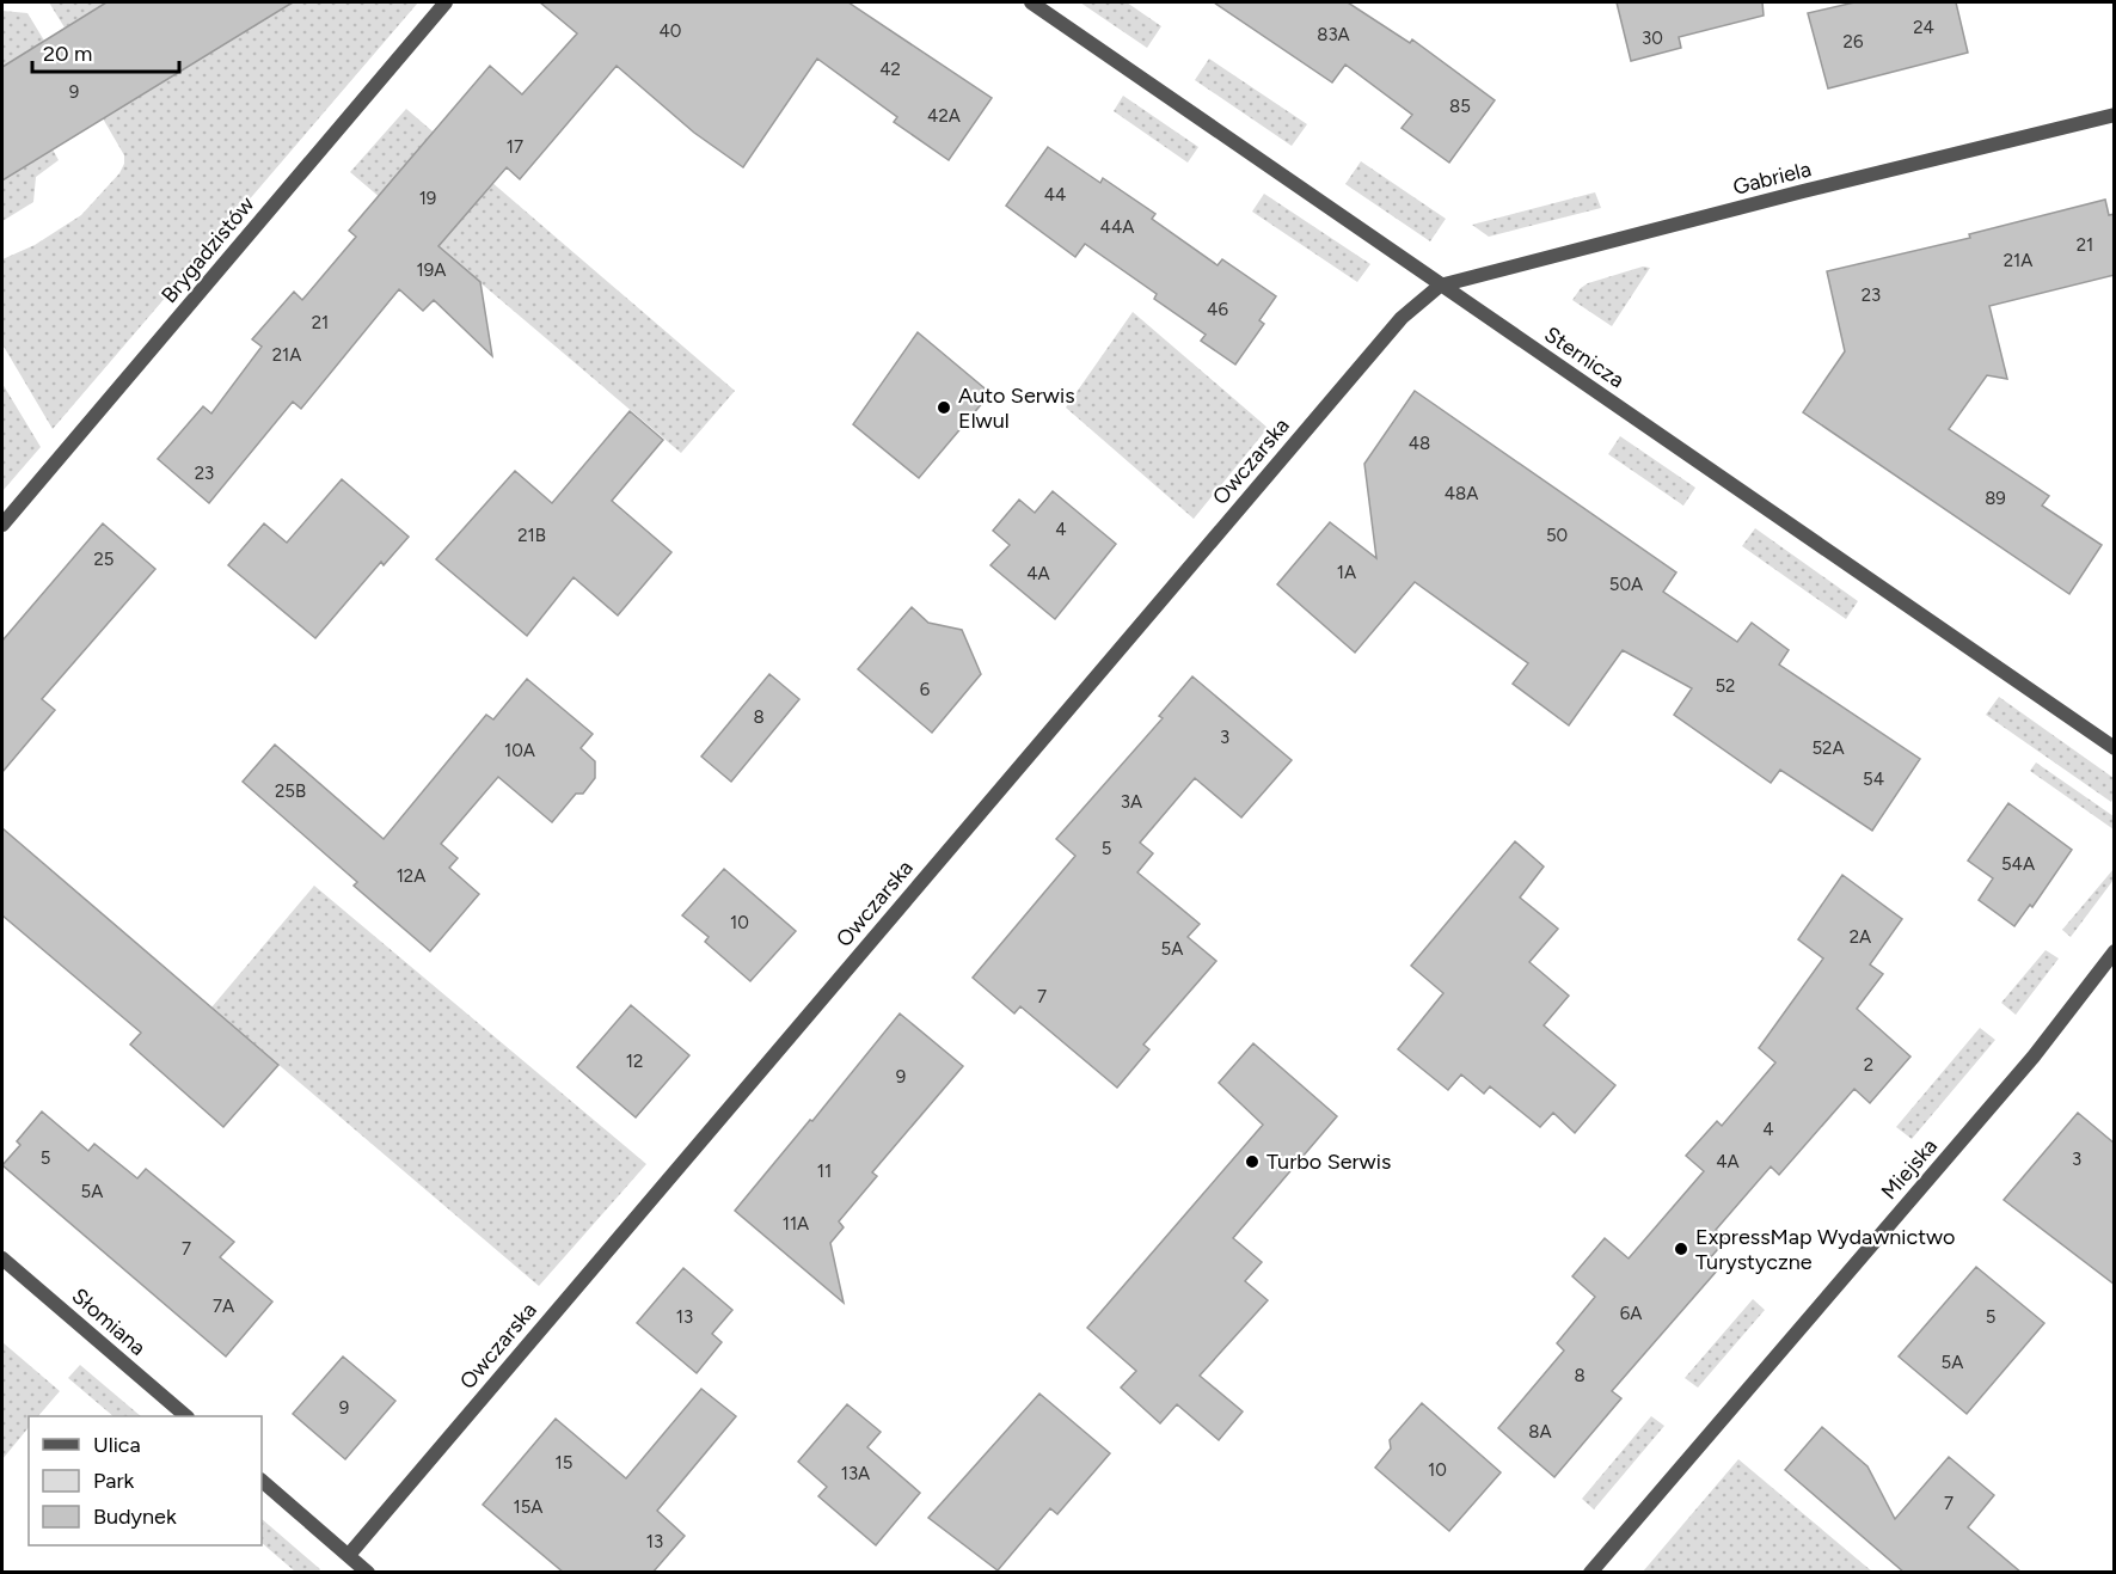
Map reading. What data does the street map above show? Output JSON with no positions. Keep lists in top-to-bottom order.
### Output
{
  "streets": {
    "street": [
      "Gabriela",
      "Brygadzistów",
      "Sternicza",
      "Owczarska",
      "Miejska",
      "Słomiana"
    ]
  },
  "crossings": [
    ["Gabriela", "Sternicza"],
    ["Gabriela", "Owczarska"],
    ["Sternicza", "Owczarska"]
  ],
  "places": ["Auto Serwis Elwul", "Turbo Serwis", "ExpressMap Wydawnictwo Turystyczne"],
  "house_numbers": [
    "24",
    "40",
    "83A",
    "30",
    "26",
    "42",
    "9",
    "85",
    "42A",
    "17",
    "44",
    "19",
    "44A",
    "21",
    "21A",
    "19A",
    "23",
    "46",
    "21",
    "21A",
    "48",
    "23",
    "48A",
    "89",
    "4",
    "21B",
    "50",
    "25",
    "1A",
    "4A",
    "50A",
    "52",
    "6",
    "8",
    "3",
    "52A",
    "10A",
    "54",
    "25B",
    "3A",
    "5",
    "54A",
    "12A",
    "10",
    "2A",
    "5A",
    "7",
    "12",
    "2",
    "9",
    "4",
    "5",
    "3",
    "4A",
    "11",
    "5A",
    "11A",
    "7",
    "7A",
    "6A",
    "13",
    "5",
    "5A",
    "8",
    "9",
    "8A",
    "15",
    "10",
    "13A",
    "7",
    "15A",
    "13"
  ],
  "legend": ["Ulica", "Park", "Budynek"],
  "scale_bar": "20 m"
}
